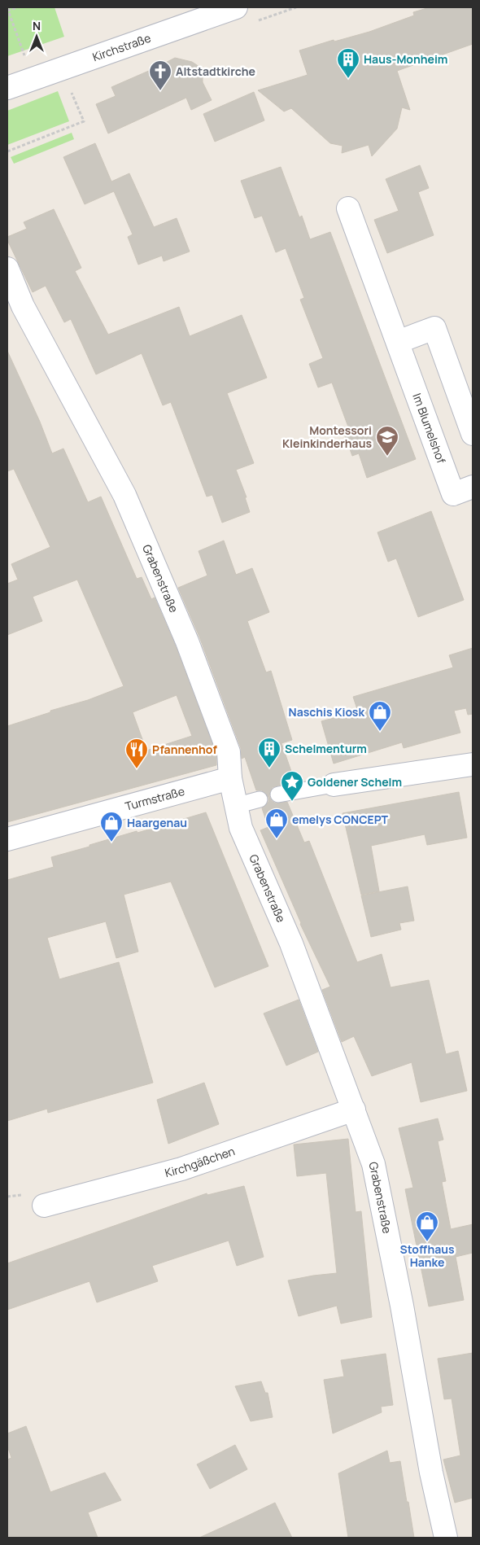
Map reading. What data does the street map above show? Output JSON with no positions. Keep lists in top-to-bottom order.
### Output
{
  "streets": {
    "street": [
      "Kirchstraße",
      "Im Blumelshof",
      "Grabenstraße",
      "Turmstraße",
      "Kirchgäßchen"
    ]
  },
  "crossings": [
    ["Grabenstraße", "Turmstraße"],
    ["Grabenstraße", "Kirchgäßchen"]
  ],
  "places": {
    "building": ["Haus-Monheim", "Schelmenturm"],
    "church": ["Altstadtkirche"],
    "school or university": ["Montessori Kleinkinderhaus"],
    "shop": [
      "Naschis Kiosk",
      "emelys CONCEPT",
      "Haargenau",
      "Stoffhaus Hanke"
    ],
    "restaurant": ["Pfannenhof"],
    "place": ["Goldener Schelm"]
  },
  "north": "top"
}
